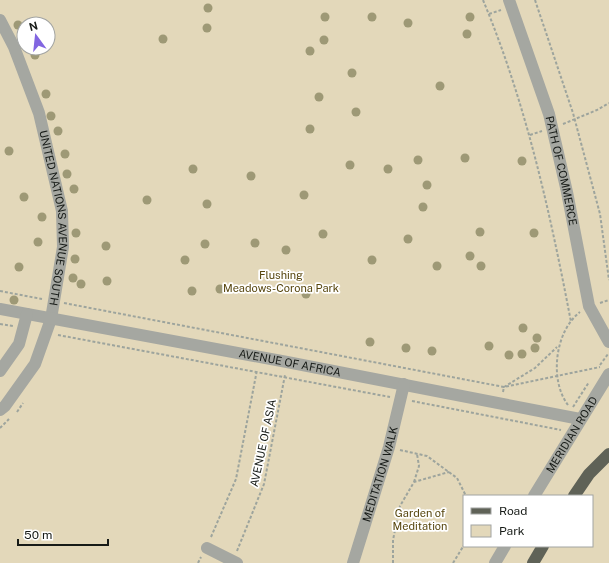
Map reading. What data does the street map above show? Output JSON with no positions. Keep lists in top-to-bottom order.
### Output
{
  "streets": {
    "street": [
      "PATH OF COMMERCE",
      "UNITED NATIONS AVENUE SOUTH",
      "AVENUE OF AFRICA",
      "MERIDIAN ROAD",
      "MEDITATION WALK"
    ],
    "path": ["AVENUE OF ASIA"]
  },
  "crossings": [
    ["UNITED NATIONS AVENUE SOUTH", "AVENUE OF AFRICA"],
    ["AVENUE OF AFRICA", "MERIDIAN ROAD"],
    ["AVENUE OF AFRICA", "AVENUE OF ASIA"],
    ["AVENUE OF AFRICA", "MEDITATION WALK"]
  ],
  "parks": ["Flushing Meadows-Corona Park", "Garden of Meditation"],
  "legend": ["Road", "Park"],
  "scale_bar": "50 m",
  "north": "top"
}
